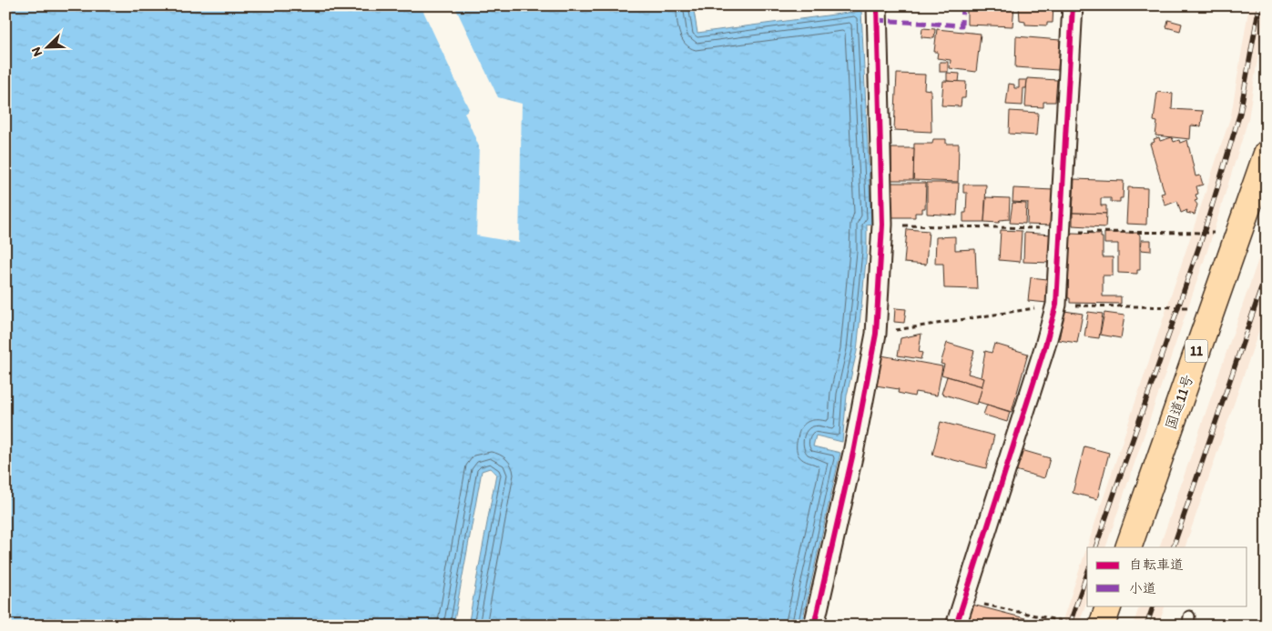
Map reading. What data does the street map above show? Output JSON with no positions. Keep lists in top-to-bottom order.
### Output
{
  "streets": {
    "highway": ["11", "国道11号"]
  },
  "legend": ["自転車道", "小道"],
  "north": "bottom left"
}
